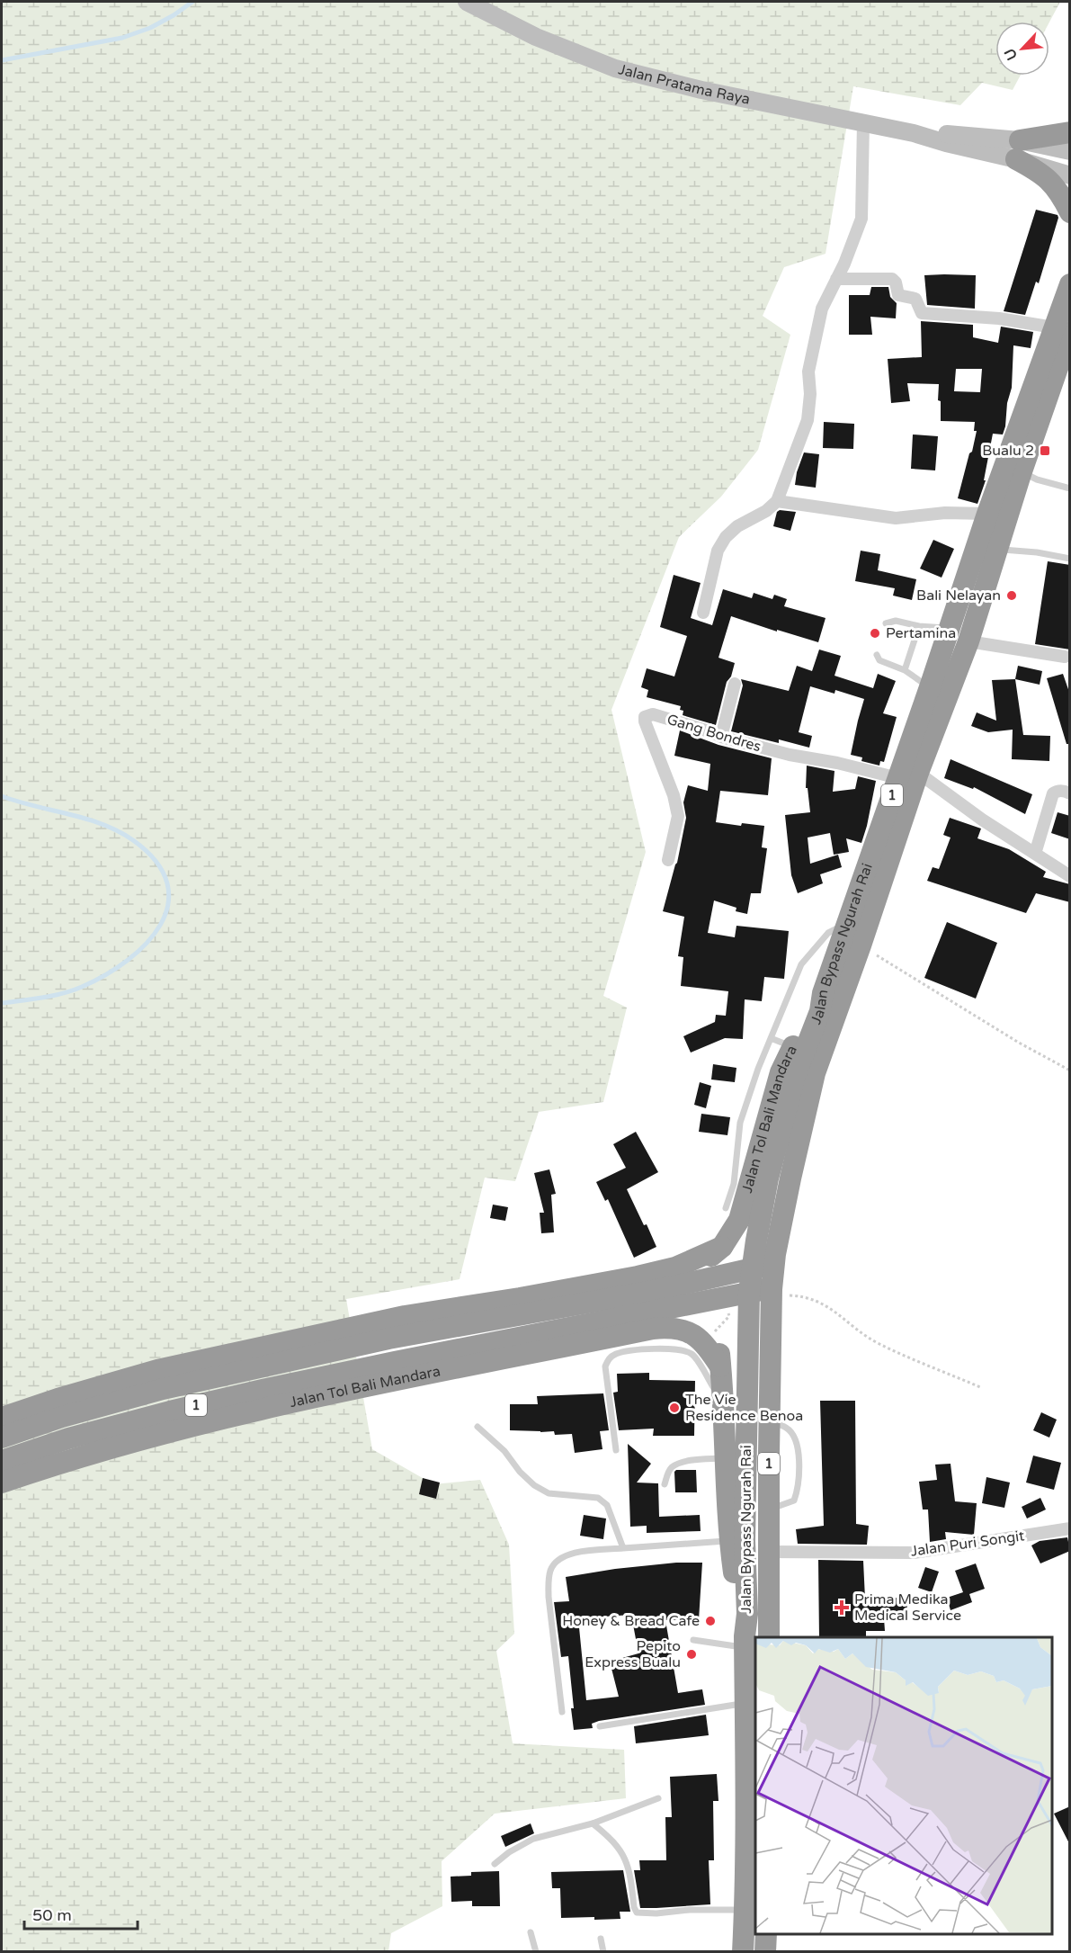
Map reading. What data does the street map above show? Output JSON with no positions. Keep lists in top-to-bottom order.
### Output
{
  "streets": {
    "highway": ["1", "Jalan Bypass Ngurah Rai", "Jalan Tol Bali Mandara"],
    "main road": ["Jalan Pratama Raya"],
    "street": ["Gang Bondres", "Jalan Puri Songit"]
  },
  "crossings": [
    ["Gang Bondres", "Jalan Bypass Ngurah Rai"],
    ["1", "Jalan Tol Bali Mandara"],
    ["Jalan Bypass Ngurah Rai", "Jalan Tol Bali Mandara"],
    ["Jalan Bypass Ngurah Rai", "Jalan Puri Songit"]
  ],
  "places": {
    "transit": ["Bualu 2"],
    "other": [
      "Bali Nelayan",
      "Pertamina",
      "The Vie Residence Benoa",
      "Honey & Bread Cafe",
      "Pepito Express Bualu"
    ],
    "health": ["Prima Medika Medical Service"]
  },
  "scale_bar": "50 m",
  "north": "bottom left"
}
